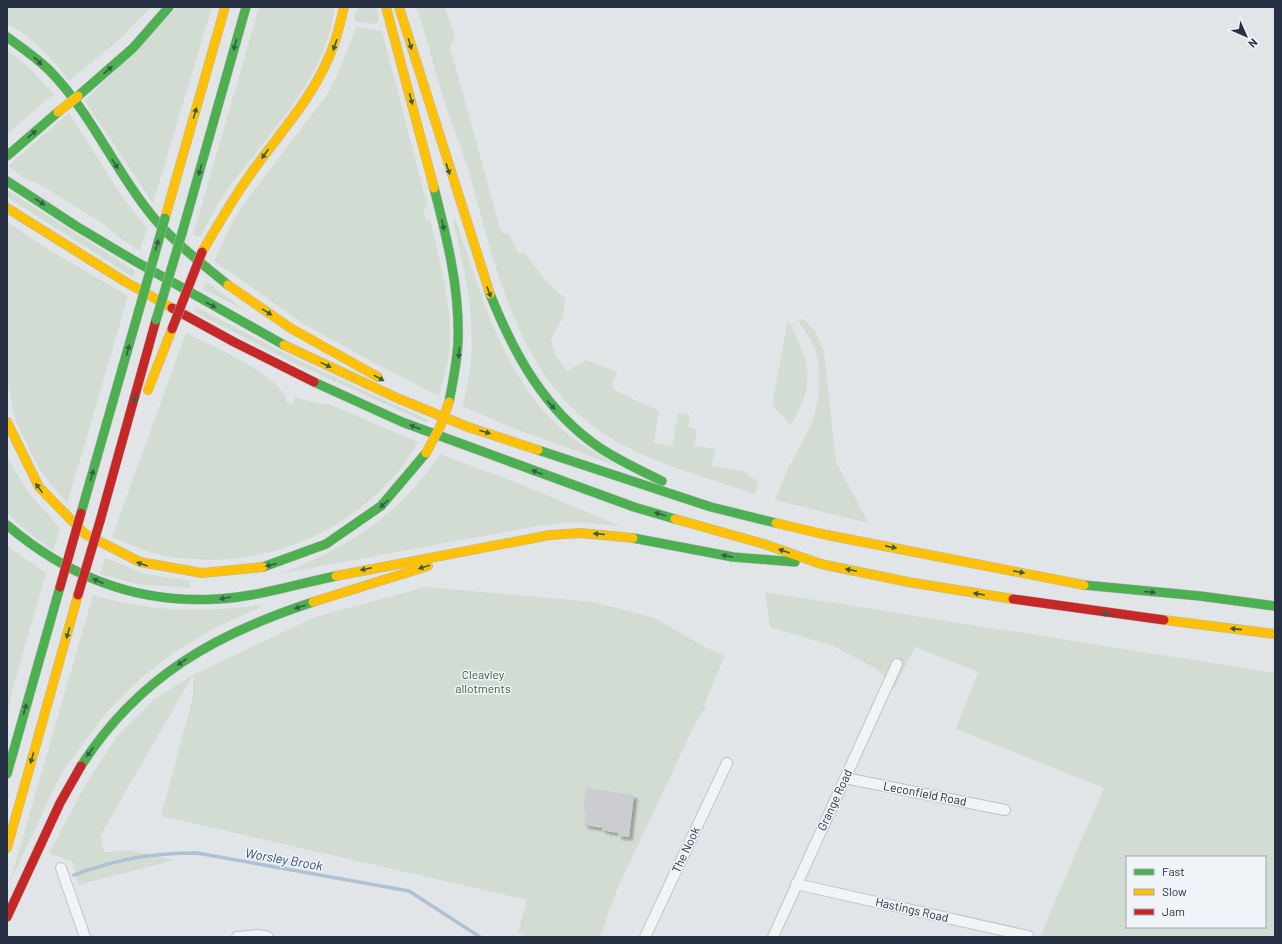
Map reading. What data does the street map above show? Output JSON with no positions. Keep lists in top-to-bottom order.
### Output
{
  "streets": {
    "street": [
      "Leconfield Road",
      "Grange Road",
      "The Nook",
      "Hastings Road"
    ]
  },
  "crossings": [
    ["Leconfield Road", "Grange Road"],
    ["Grange Road", "Hastings Road"]
  ],
  "water": ["Worsley Brook"],
  "parks": ["Cleavley allotments"],
  "legend": ["Fast", "Slow", "Jam"],
  "north": "bottom right"
}
